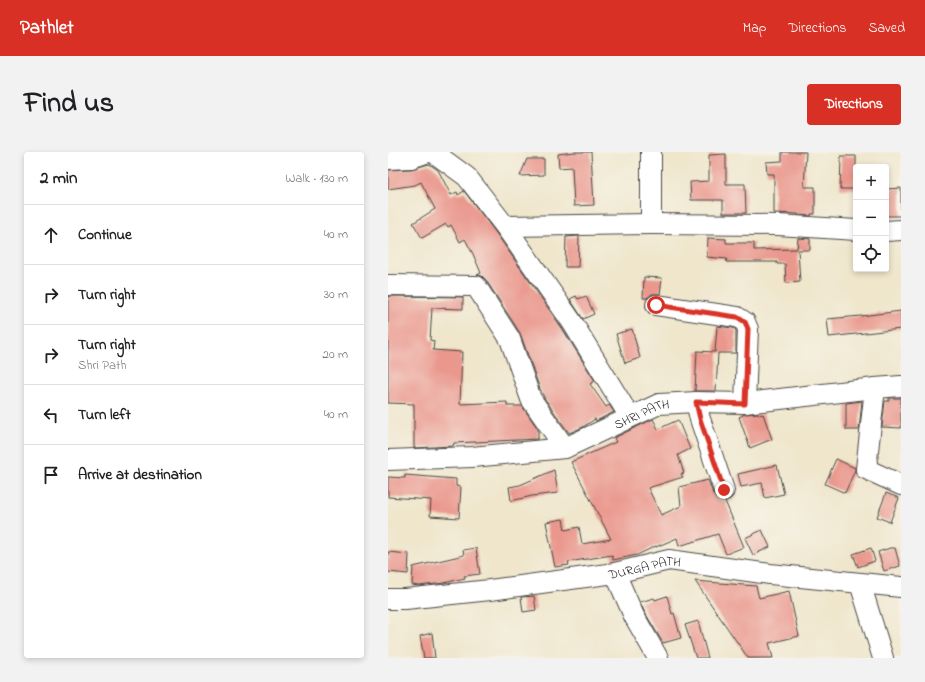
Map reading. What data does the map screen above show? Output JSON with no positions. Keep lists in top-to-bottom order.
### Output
{
  "streets": {
    "street": ["SHRI PATH", "DURGA PATH"]
  },
  "page": {
    "header": "Pathlet",
    "nav": ["Map", "Directions", "Saved"],
    "title": "Find us",
    "buttons": "Directions",
    "heading": ["2 min", "Walk · 130 m"],
    "map_buttons": ["+", "−"],
    "list": [
      ["Continue", "40 m"],
      ["Turn right", "30 m"],
      ["Turn right", "Shri Path", "20 m"],
      ["Turn left", "40 m"],
      "Arrive at destination"
    ]
  }
}
